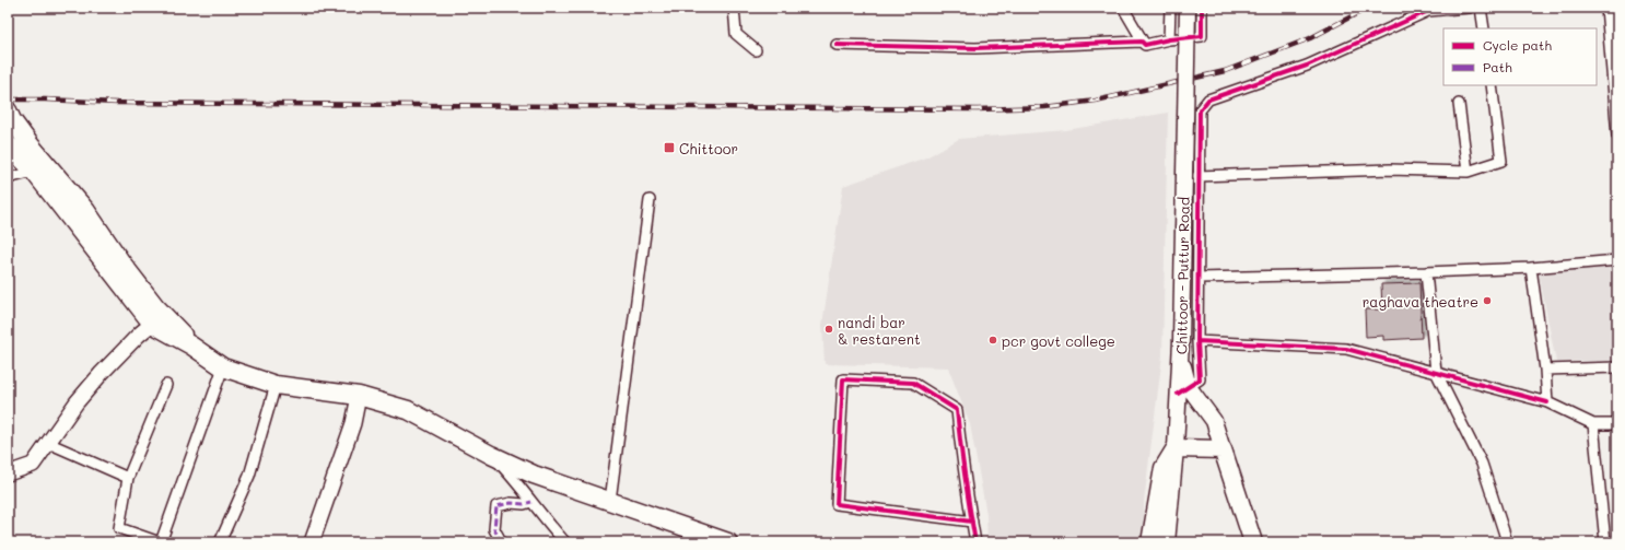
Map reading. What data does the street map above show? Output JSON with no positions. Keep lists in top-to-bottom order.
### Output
{
  "streets": {
    "main road": ["Chittoor - Puttur Road"]
  },
  "places": {
    "transit": ["Chittoor"],
    "other": ["raghava theatre", "nandi bar & restarent", "pcr govt college"]
  },
  "legend": ["Cycle path", "Path"]
}
